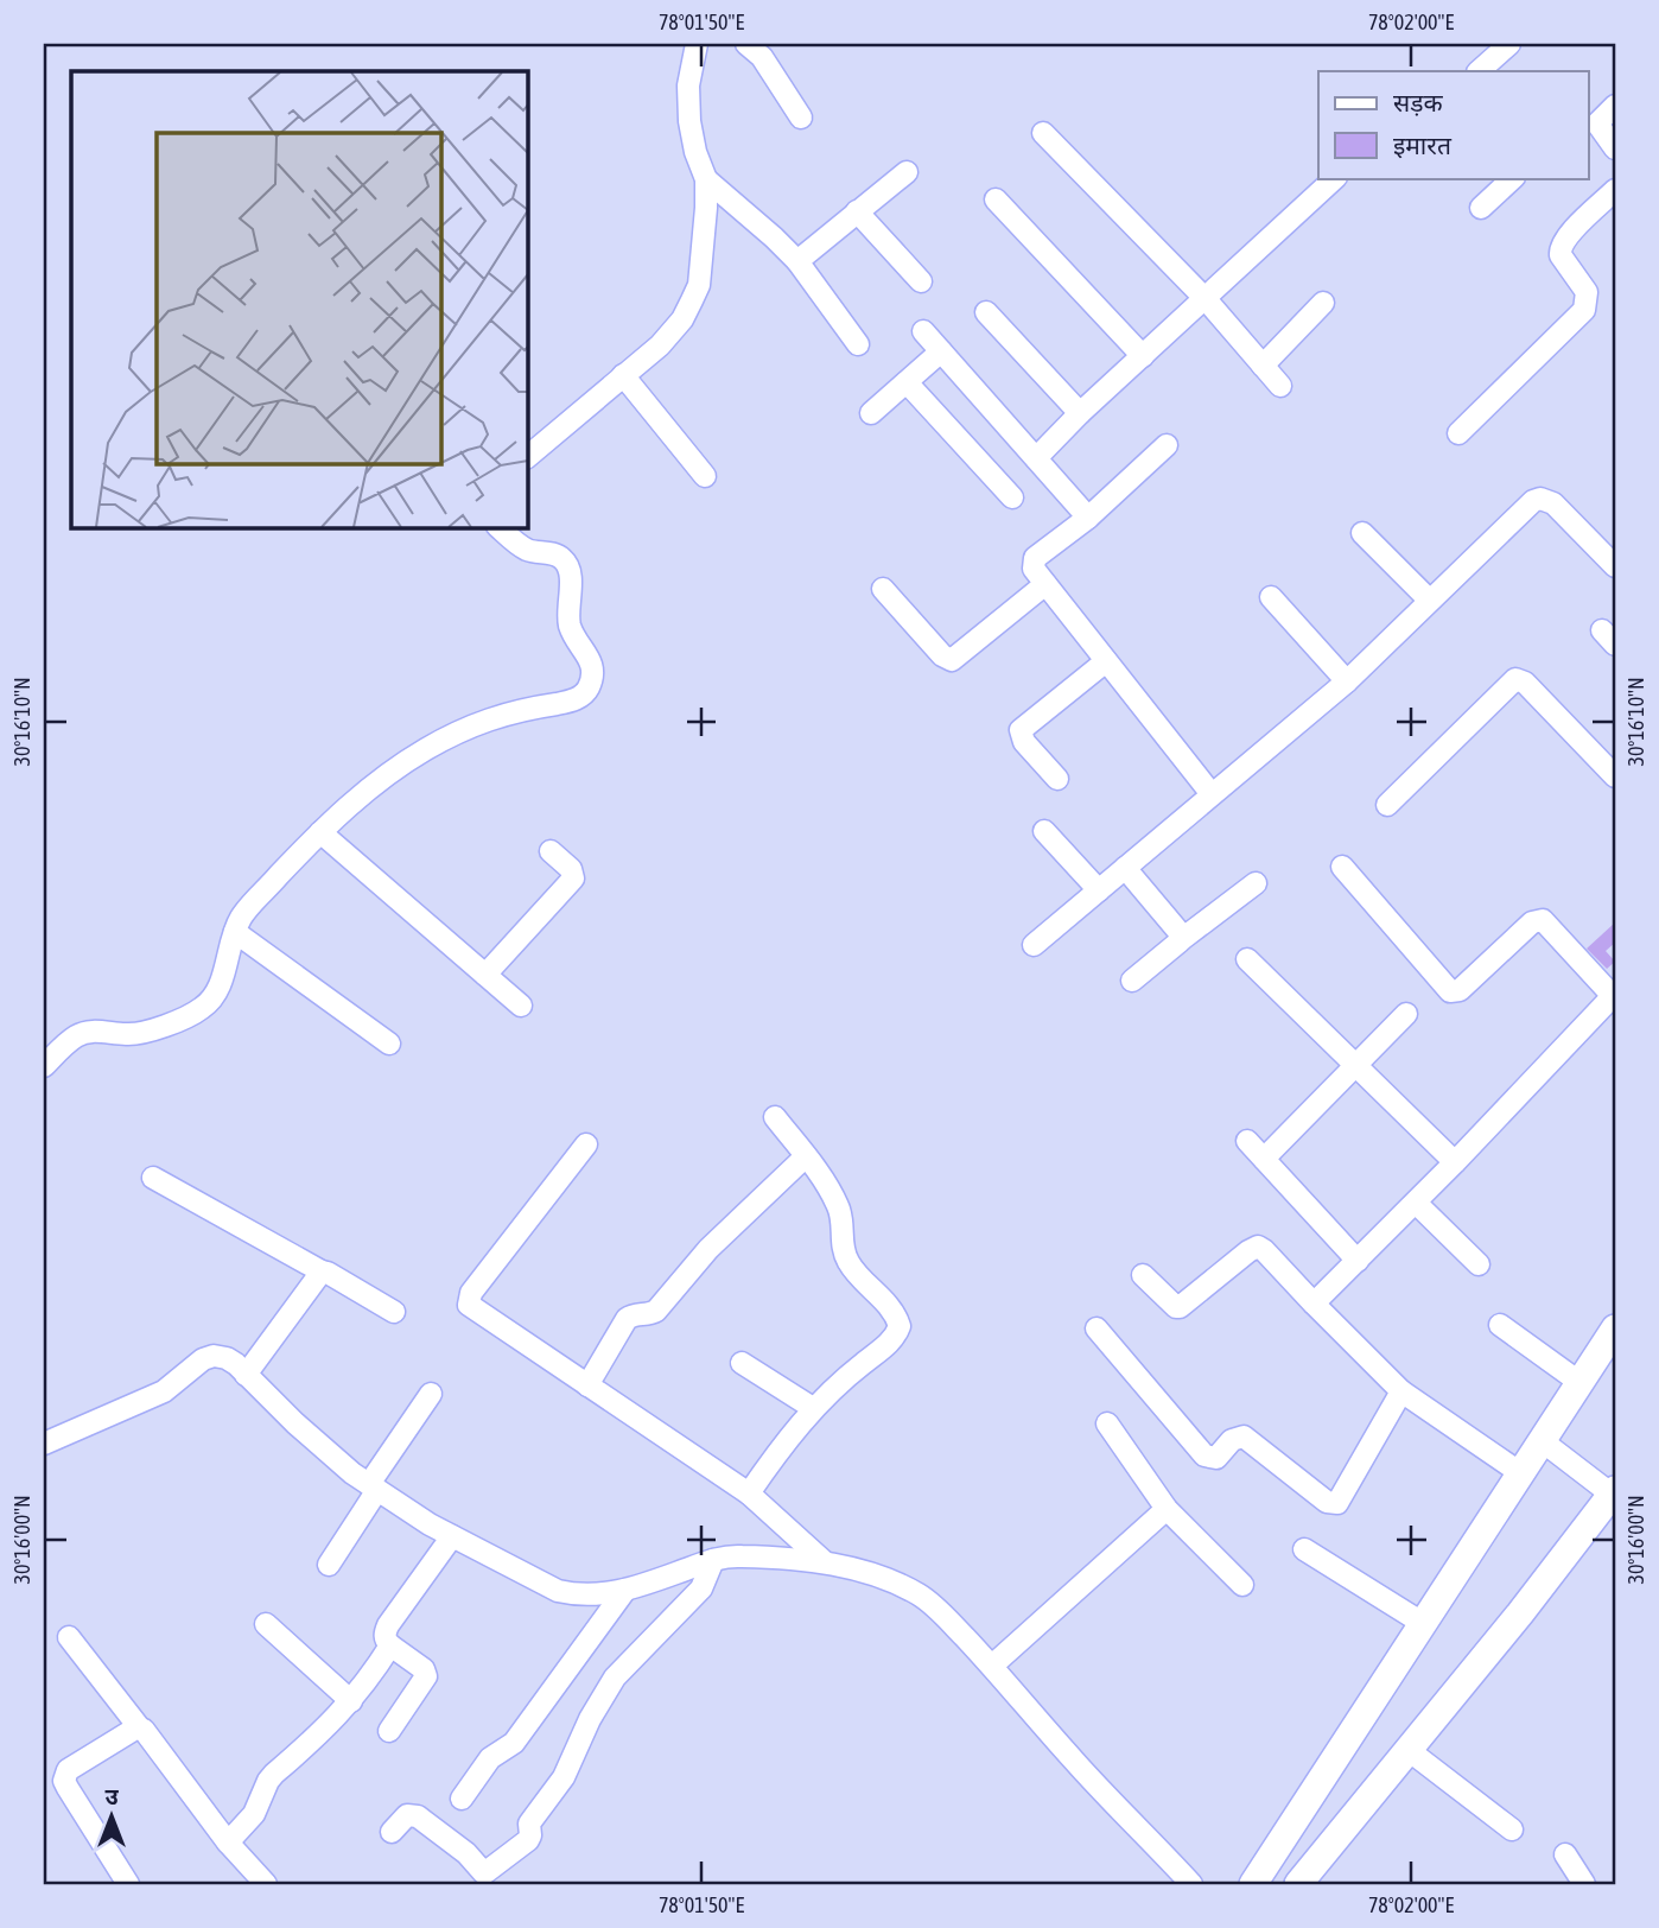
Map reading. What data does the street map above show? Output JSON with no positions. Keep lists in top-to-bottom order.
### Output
{
  "legend": ["सड़क", "इमारत"],
  "north": "top",
  "coordinates": [
    "78°01'50\"E",
    "78°02'00\"E",
    "30°16'10\"N",
    "30°16'00\"N"
  ]
}
